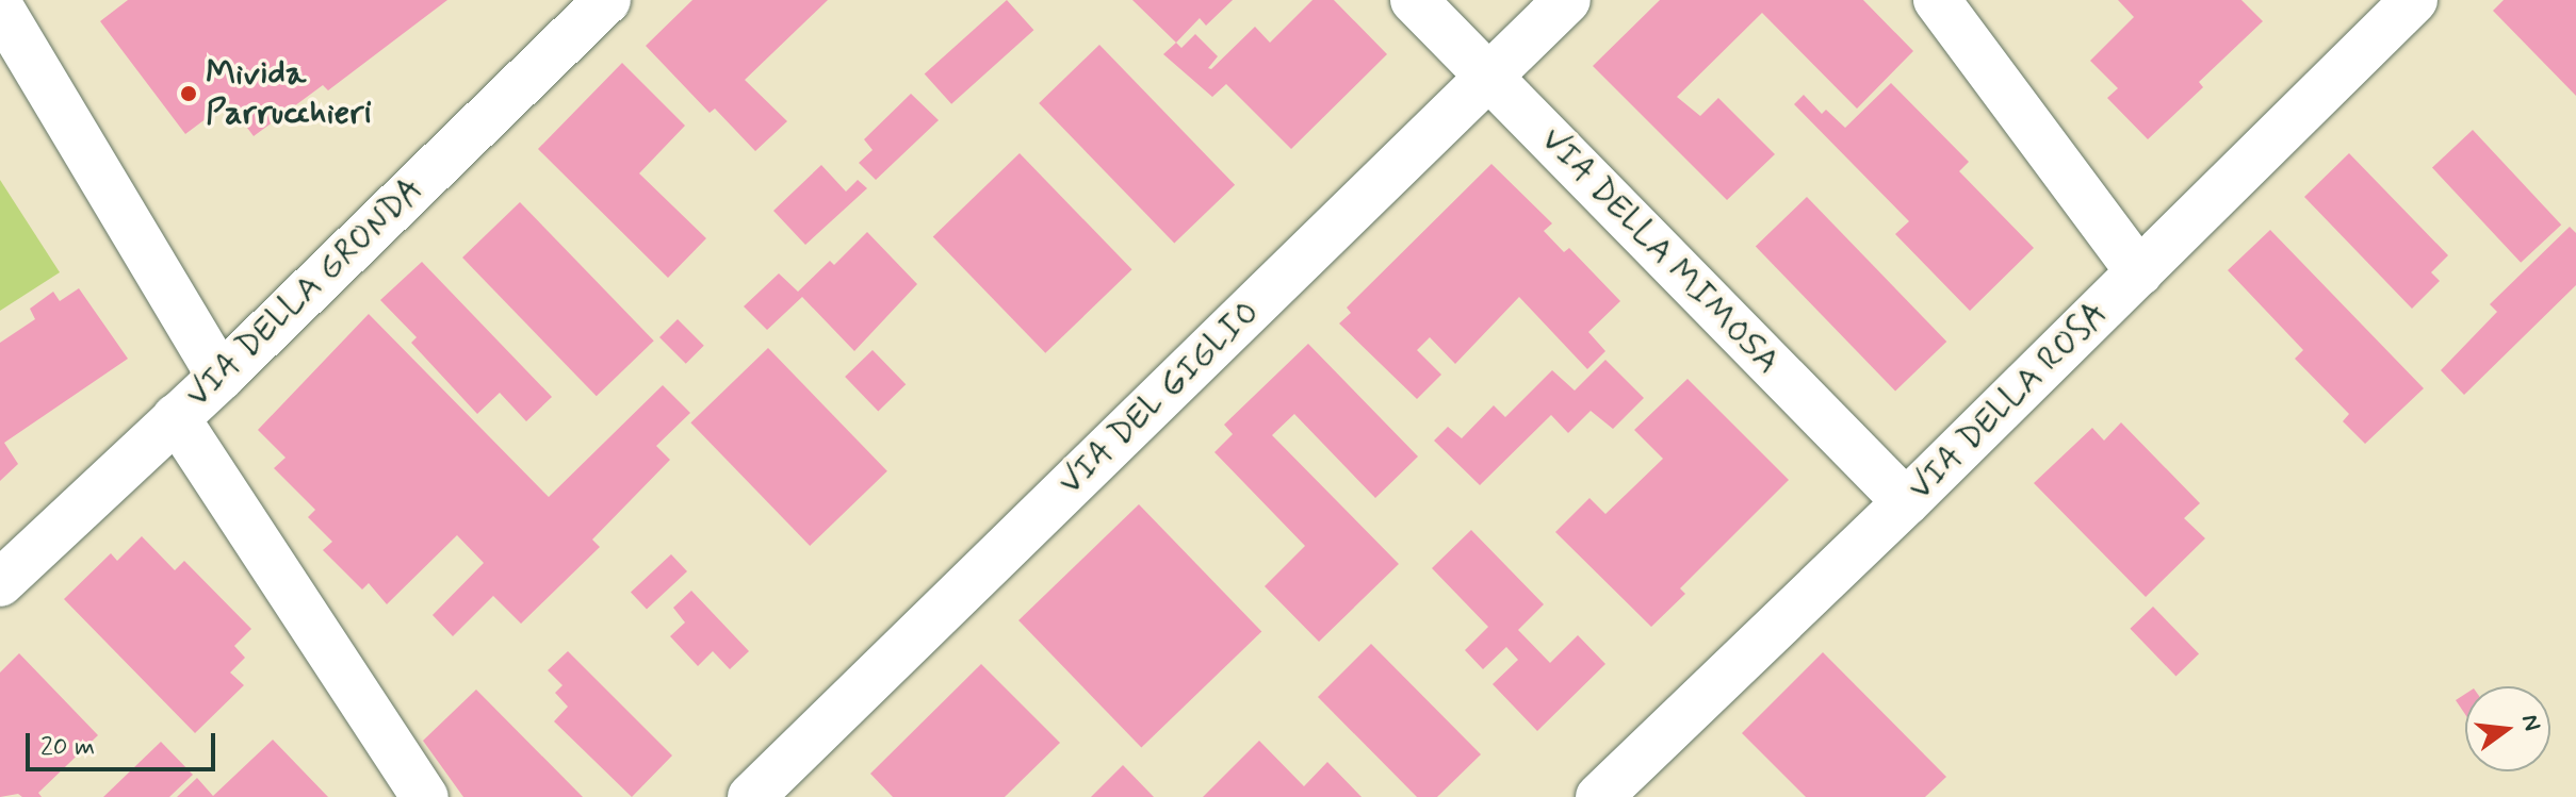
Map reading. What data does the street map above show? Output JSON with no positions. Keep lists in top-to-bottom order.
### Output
{
  "streets": {
    "street": [
      "VIA DELLA MIMOSA",
      "VIA DELLA GRONDA",
      "VIA DEL GIGLIO",
      "VIA DELLA ROSA"
    ]
  },
  "crossings": [
    ["VIA DELLA MIMOSA", "VIA DEL GIGLIO"],
    ["VIA DELLA MIMOSA", "VIA DELLA ROSA"]
  ],
  "places": ["Mivida Parrucchieri"],
  "scale_bar": "20 m",
  "north": "right"
}
